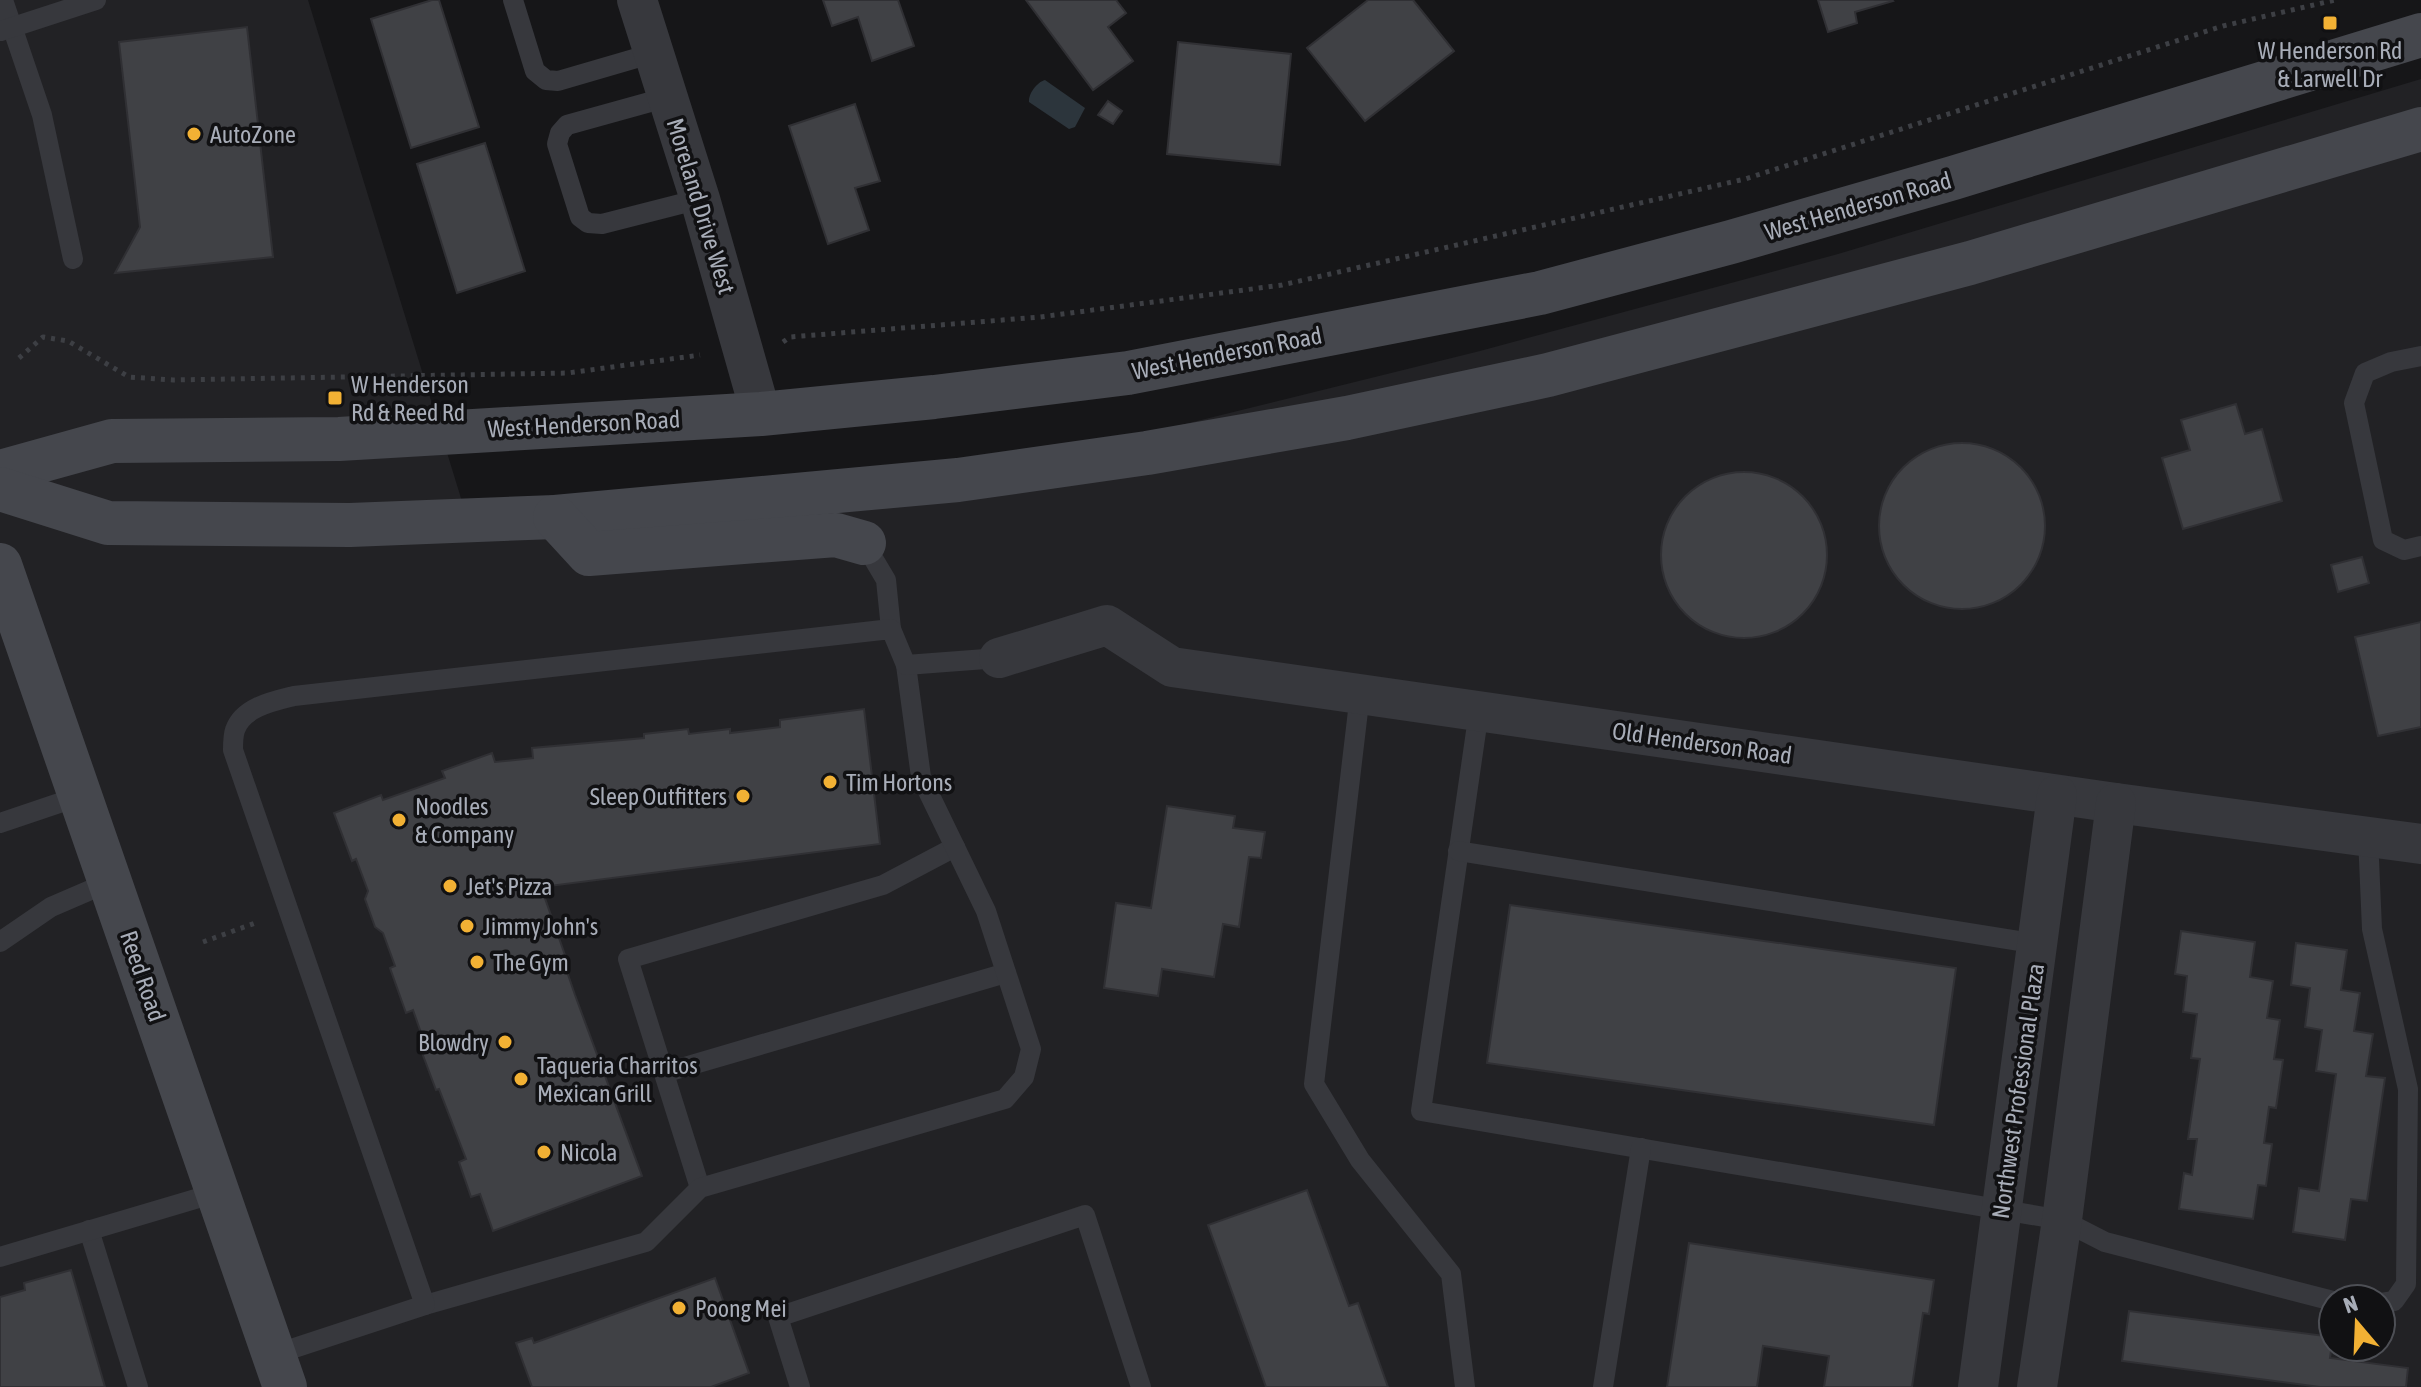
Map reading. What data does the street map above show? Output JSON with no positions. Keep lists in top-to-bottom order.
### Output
{
  "streets": {
    "main road": ["West Henderson Road", "Reed Road"],
    "street": ["Moreland Drive West", "Old Henderson Road", "Northwest Professional Plaza"]
  },
  "crossings": [
    ["Moreland Drive West", "West Henderson Road"],
    ["Old Henderson Road", "Northwest Professional Plaza"]
  ],
  "places": {
    "transit": ["W Henderson Rd & Larwell Dr", "W Henderson Rd & Reed Rd"],
    "other": [
      "AutoZone",
      "Tim Hortons",
      "Sleep Outfitters",
      "Noodles & Company",
      "Jet's Pizza",
      "Jimmy John's",
      "The Gym",
      "Blowdry",
      "Taqueria Charritos Mexican Grill",
      "Nicola",
      "Poong Mei"
    ]
  },
  "north": "top"
}
